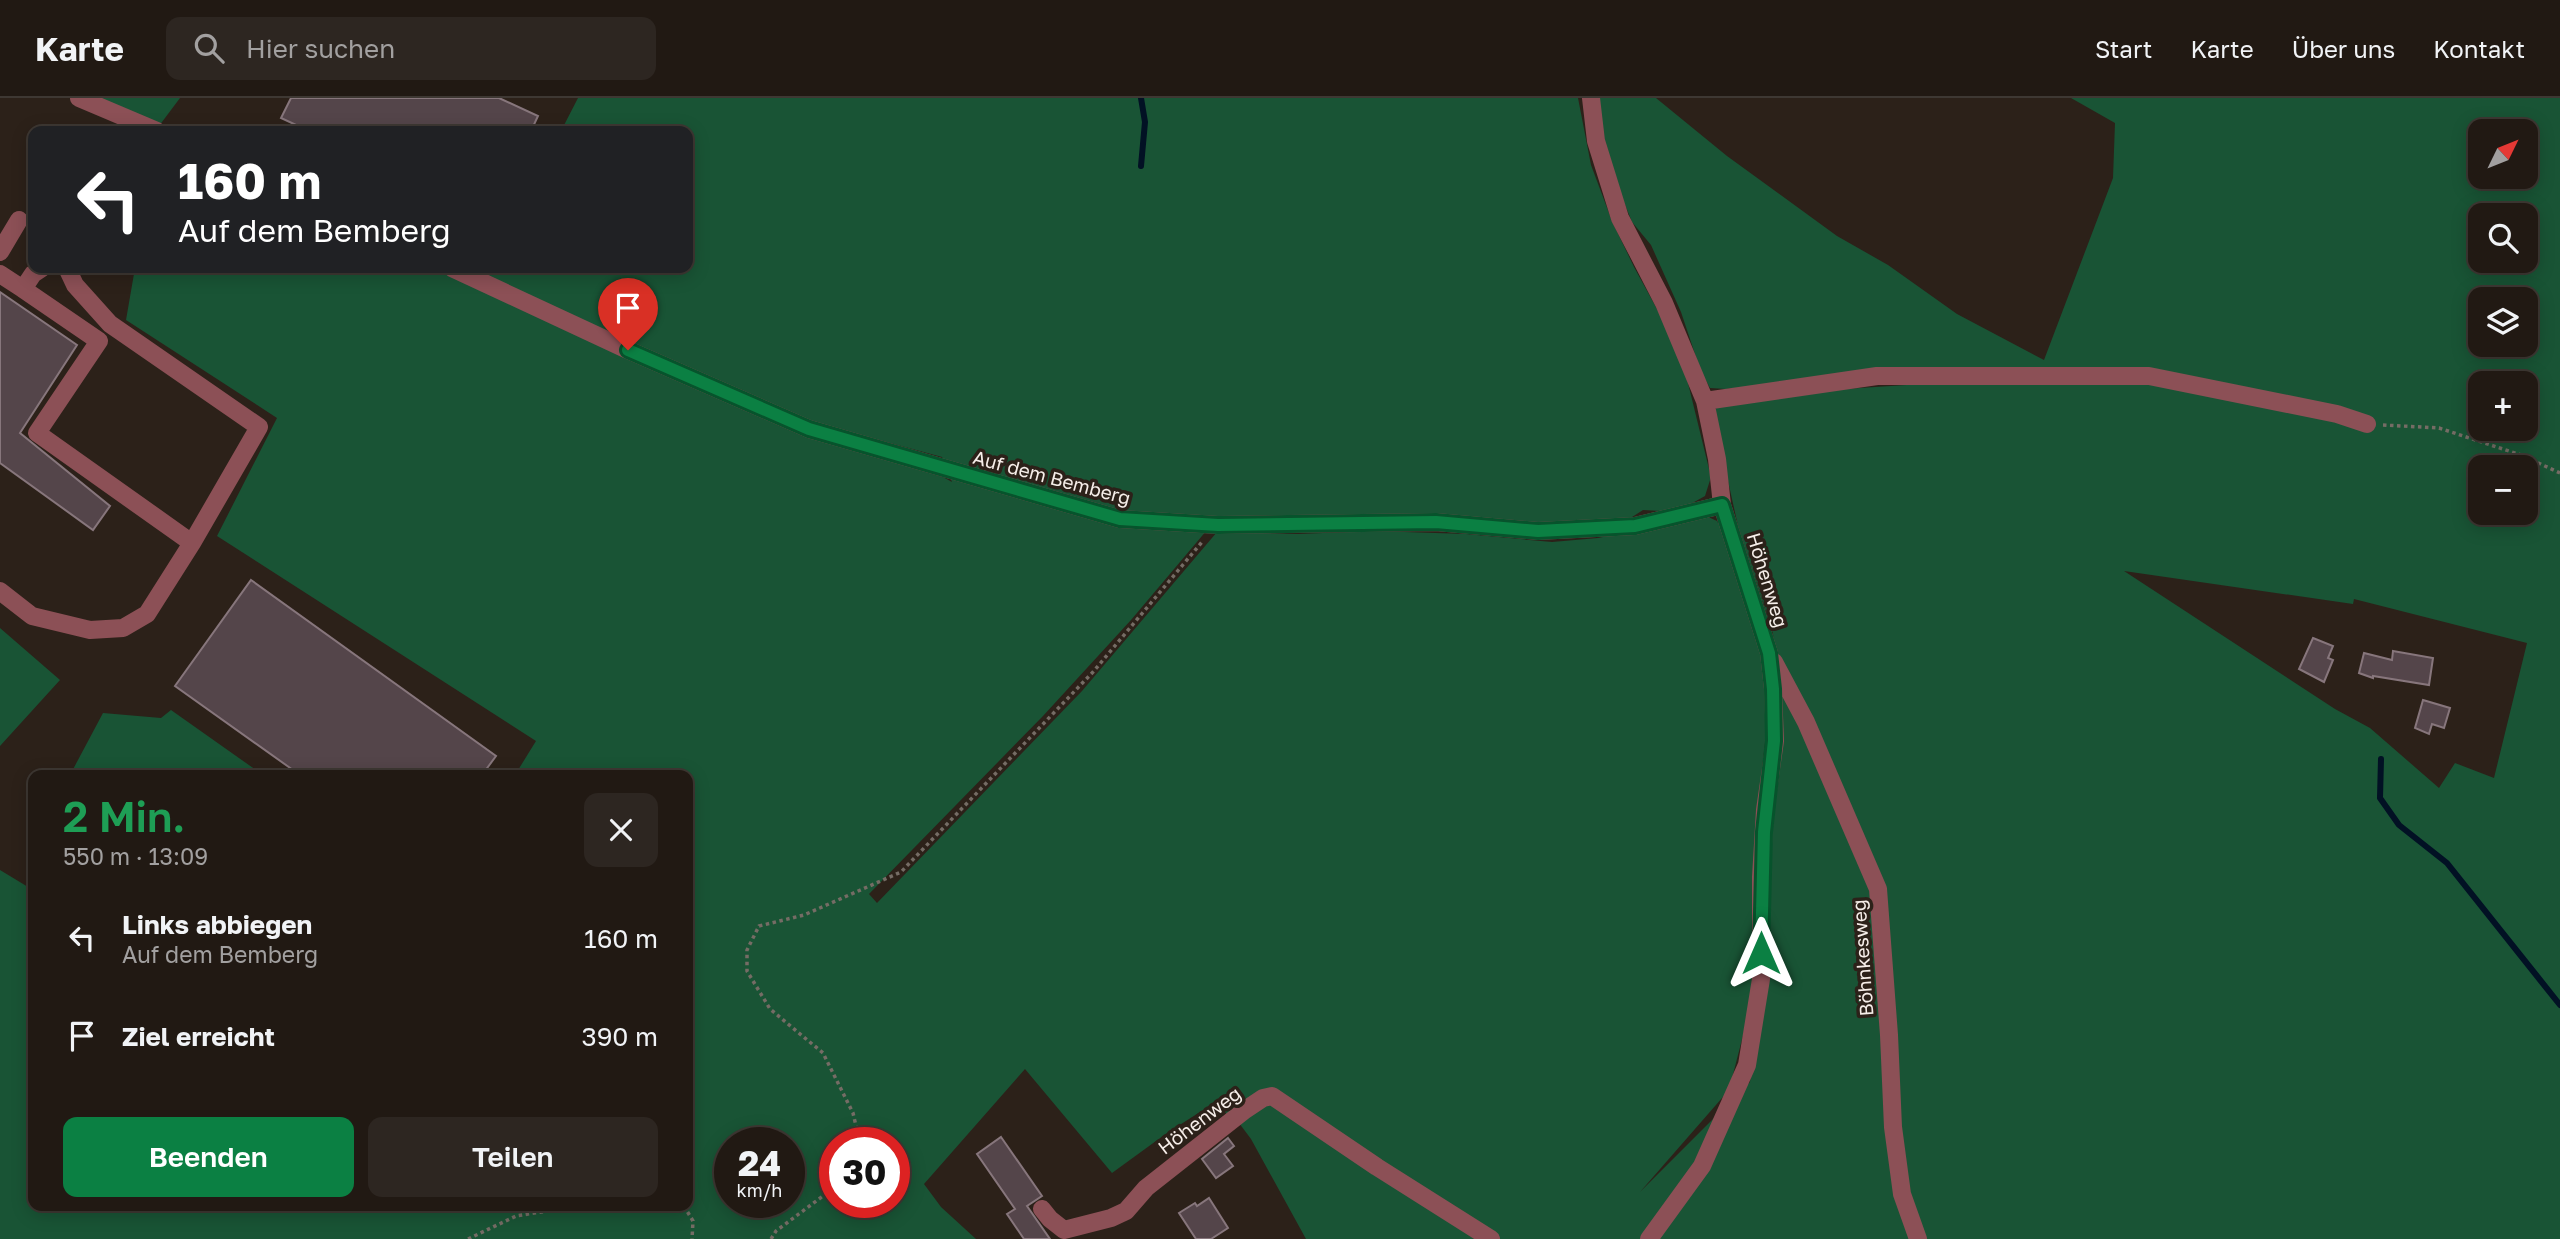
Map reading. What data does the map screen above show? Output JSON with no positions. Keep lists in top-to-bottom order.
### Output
{
  "streets": {
    "street": ["Auf dem Bemberg", "Höhenweg", "Böhnkesweg"]
  },
  "crossings": [
    ["Auf dem Bemberg", "Höhenweg"],
    ["Höhenweg", "Böhnkesweg"]
  ],
  "north": "top right",
  "page": {
    "header": "Karte",
    "search": "Hier suchen",
    "nav": [
      "Start",
      "Karte",
      "Über uns",
      "Kontakt"
    ],
    "map_buttons": ["+", "−"],
    "turn": ["160 m", "Auf dem Bemberg"],
    "heading": ["2 Min.", "550 m · 13:09"],
    "list": [
      {
        "name": "Links abbiegen",
        "note": "Auf dem Bemberg",
        "value": "160 m"
      },
      {
        "name": "Ziel erreicht",
        "value": "390 m"
      }
    ],
    "buttons": ["Beenden", "Teilen"],
    "speed": "24 km/h",
    "limit": "30"
  }
}
